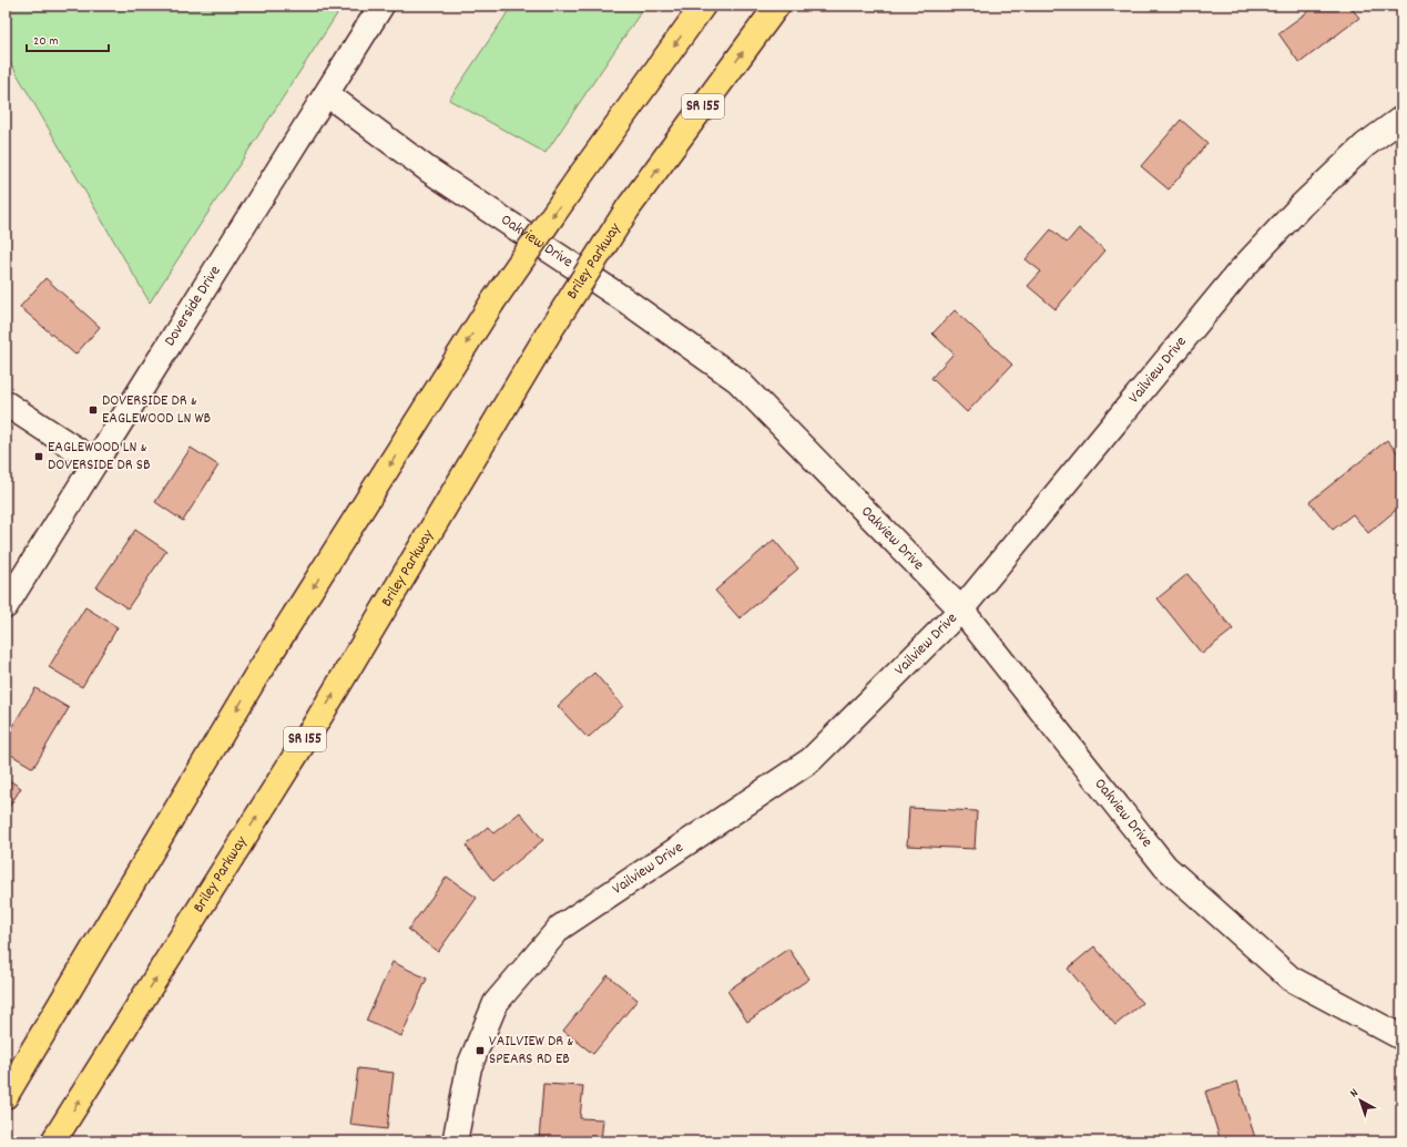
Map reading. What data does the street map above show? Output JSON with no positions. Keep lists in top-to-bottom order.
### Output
{
  "streets": {
    "highway": ["SR 155", "Briley Parkway"],
    "street": ["Oakview Drive", "Doverside Drive", "Vailview Drive"]
  },
  "crossings": [
    ["Oakview Drive", "Doverside Drive"],
    ["Oakview Drive", "Vailview Drive"]
  ],
  "places": {
    "transit": ["DOVERSIDE DR & EAGLEWOOD LN WB", "EAGLEWOOD LN & DOVERSIDE DR SB", "VAILVIEW DR & SPEARS RD EB"]
  },
  "scale_bar": "20 m",
  "north": "top left"
}
